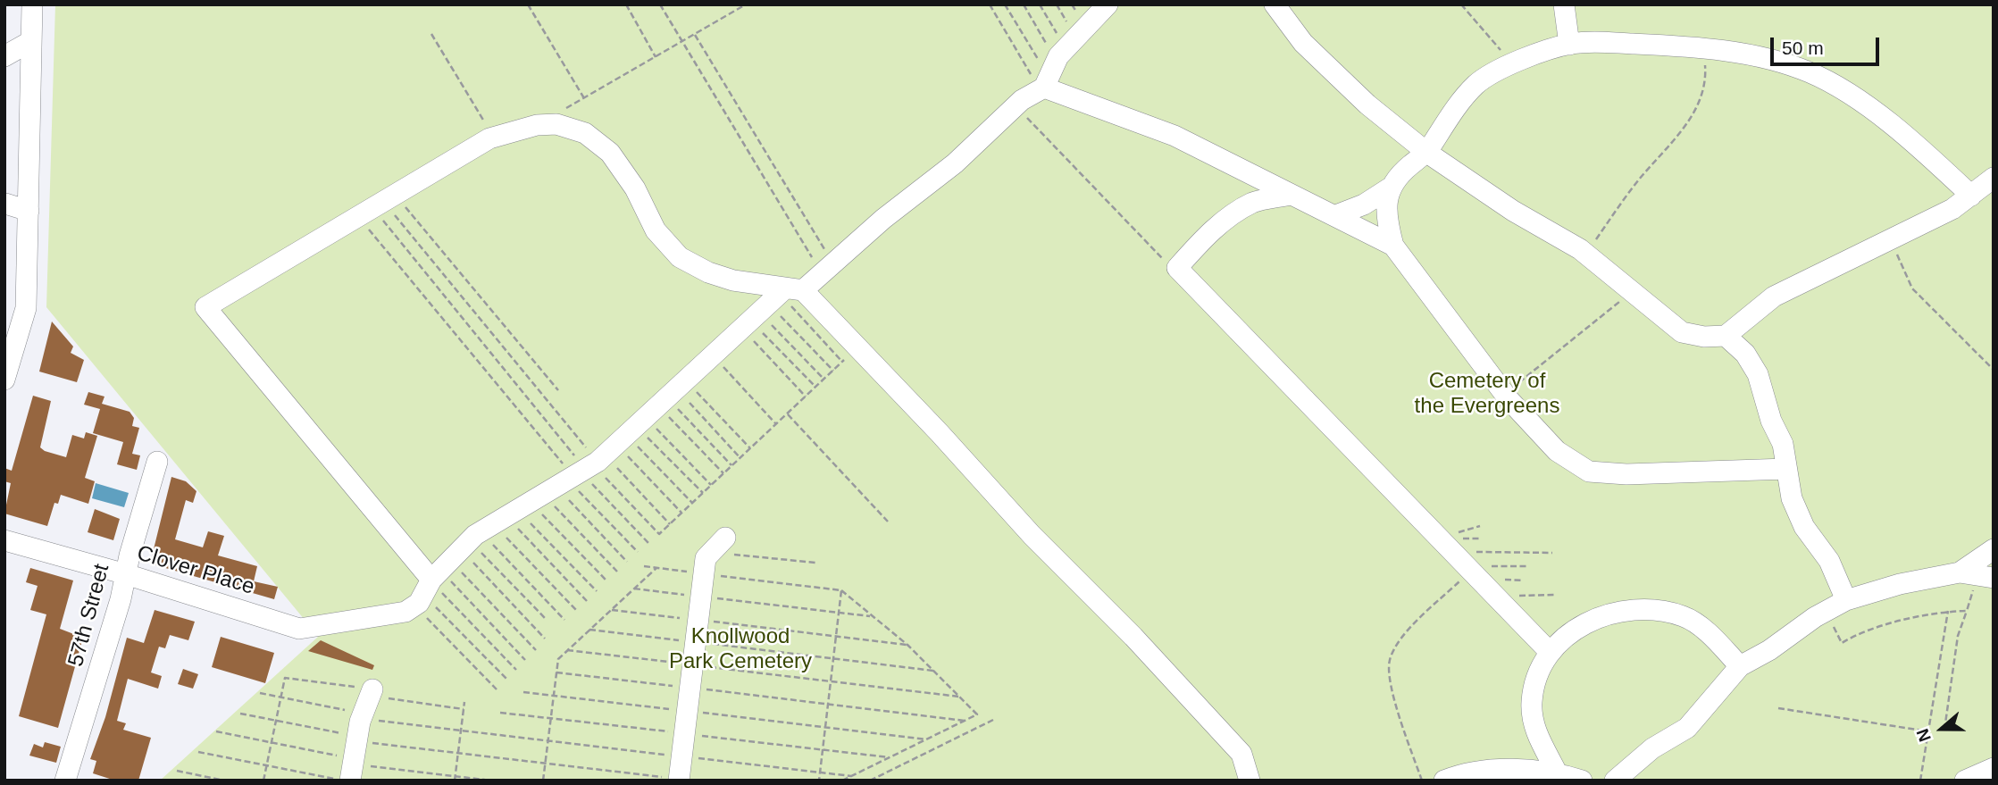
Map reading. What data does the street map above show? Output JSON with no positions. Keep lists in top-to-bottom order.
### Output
{
  "streets": {
    "street": ["Clover Place", "57th Street"]
  },
  "crossings": [
    ["Clover Place", "57th Street"]
  ],
  "parks": ["Cemetery of the Evergreens", "Knollwood Park Cemetery"],
  "scale_bar": "50 m",
  "north": "left"
}
